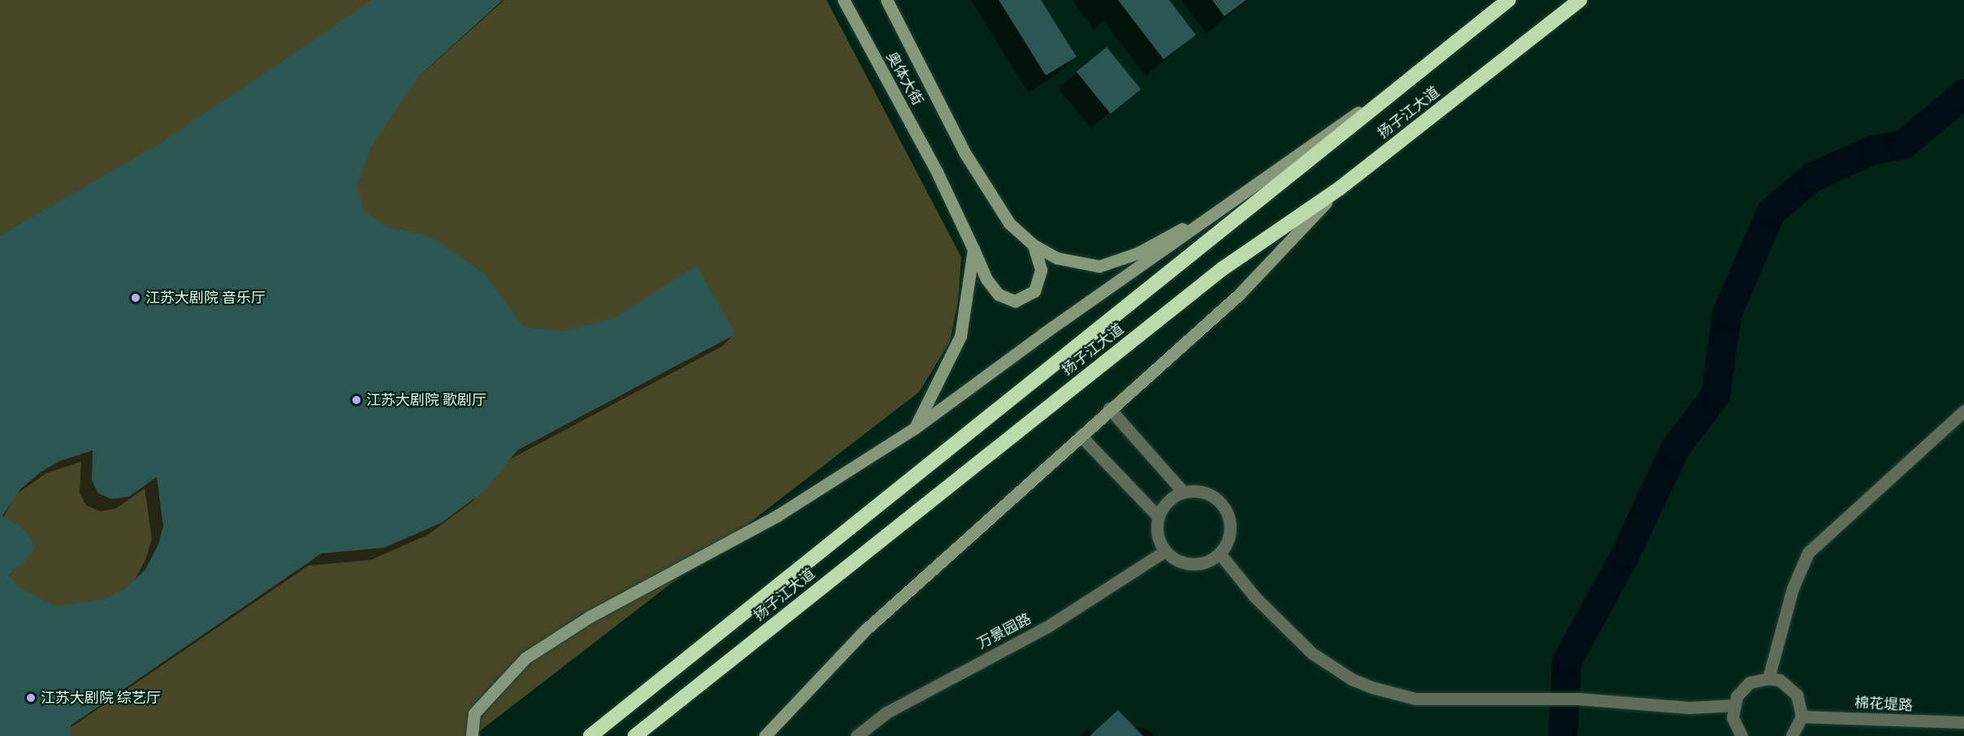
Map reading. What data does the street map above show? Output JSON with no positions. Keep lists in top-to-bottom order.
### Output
{
  "streets": {
    "highway": ["扬子江大道"],
    "street": ["奥体大街", "万景园路", "棉花堤路"]
  },
  "places": ["江苏大剧院 音乐厅", "江苏大剧院 歌剧厅", "江苏大剧院 综艺厅"]
}
